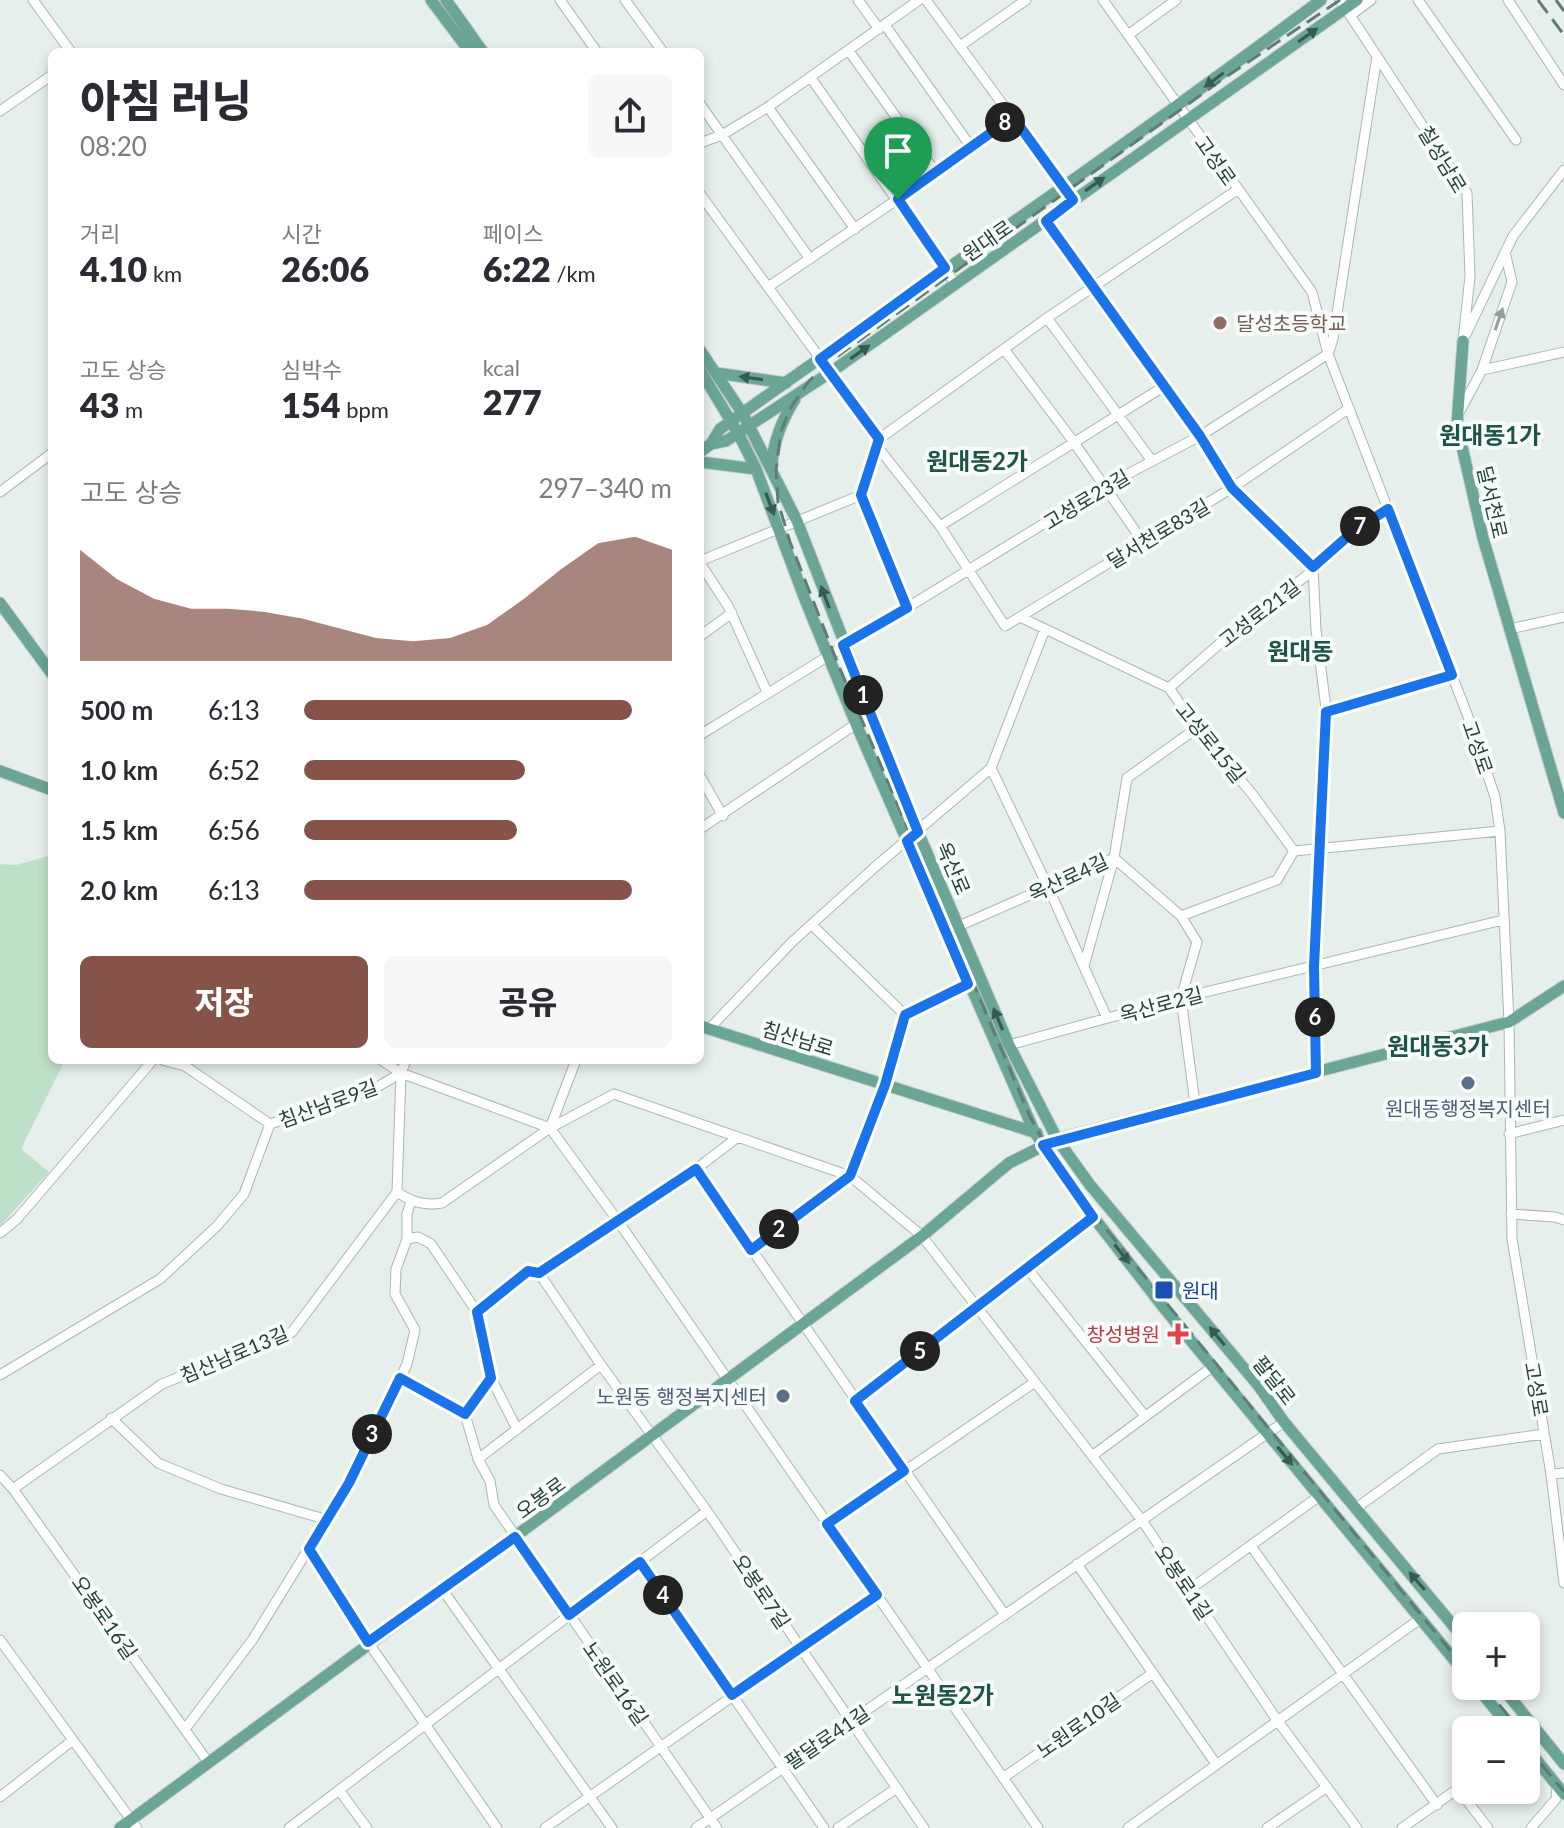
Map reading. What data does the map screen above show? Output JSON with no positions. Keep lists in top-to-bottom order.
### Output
{
  "streets": {
    "main road": [
      "원대로",
      "달서천로",
      "옥산로",
      "침산남로",
      "팔달로",
      "오봉로"
    ],
    "street": [
      "칠성남로",
      "고성로",
      "고성로23길",
      "달서천로83길",
      "고성로21길",
      "고성로15길",
      "옥산로4길",
      "옥산로2길",
      "침산남로9길",
      "침산남로13길",
      "오봉로1길",
      "오봉로7길",
      "오봉로16길",
      "노원로16길",
      "노원로10길",
      "팔달로41길"
    ]
  },
  "crossings": [
    ["칠성남로", "원대로"],
    ["칠성남로", "달서천로"],
    ["고성로", "원대로"],
    ["고성로", "고성로23길"],
    ["고성로", "달서천로83길"],
    ["고성로", "고성로21길"],
    ["고성로", "옥산로2길"],
    ["고성로", "오봉로"],
    ["원대로", "옥산로"],
    ["고성로23길", "달서천로83길"],
    ["고성로23길", "옥산로"],
    ["달서천로83길", "고성로15길"],
    ["고성로21길", "고성로15길"],
    ["고성로15길", "옥산로4길"],
    ["옥산로", "옥산로4길"],
    ["옥산로", "옥산로2길"],
    ["옥산로", "침산남로"],
    ["옥산로", "팔달로"],
    ["옥산로", "오봉로"],
    ["침산남로", "팔달로"],
    ["침산남로", "오봉로"],
    ["침산남로13길", "오봉로16길"],
    ["팔달로", "오봉로"],
    ["팔달로", "팔달로41길"],
    ["오봉로", "오봉로1길"],
    ["오봉로", "오봉로7길"],
    ["오봉로", "오봉로16길"],
    ["오봉로", "노원로16길"],
    ["오봉로1길", "팔달로41길"],
    ["오봉로7길", "팔달로41길"],
    ["노원로16길", "팔달로41길"]
  ],
  "districts": [
    "원대동1가",
    "원대동2가",
    "원대동",
    "원대동3가",
    "노원동2가"
  ],
  "places": {
    "other": ["달성초등학교", "원대동행정복지센터", "노원동 행정복지센터"],
    "transit": ["원대"],
    "health": ["창성병원"]
  },
  "page": {
    "heading": ["아침 러닝", "08:20"],
    "pins": [
      "8",
      "7",
      "1",
      "6",
      "2",
      "5",
      "3",
      "4"
    ],
    "stats": [
      ["거리", "4.10 km"],
      ["시간", "26:06"],
      ["페이스", "6:22 /km"],
      ["고도 상승", "43 m"],
      ["심박수", "154 bpm"],
      ["kcal", "277"]
    ],
    "chart": ["고도 상승", "297–340 m"],
    "list": [
      {
        "name": "500 m",
        "note": "6:13"
      },
      {
        "name": "1.0 km",
        "note": "6:52"
      },
      {
        "name": "1.5 km",
        "note": "6:56"
      },
      {
        "name": "2.0 km",
        "note": "6:13"
      }
    ],
    "buttons": ["저장", "공유"],
    "map_buttons": ["+", "−"]
  }
}
